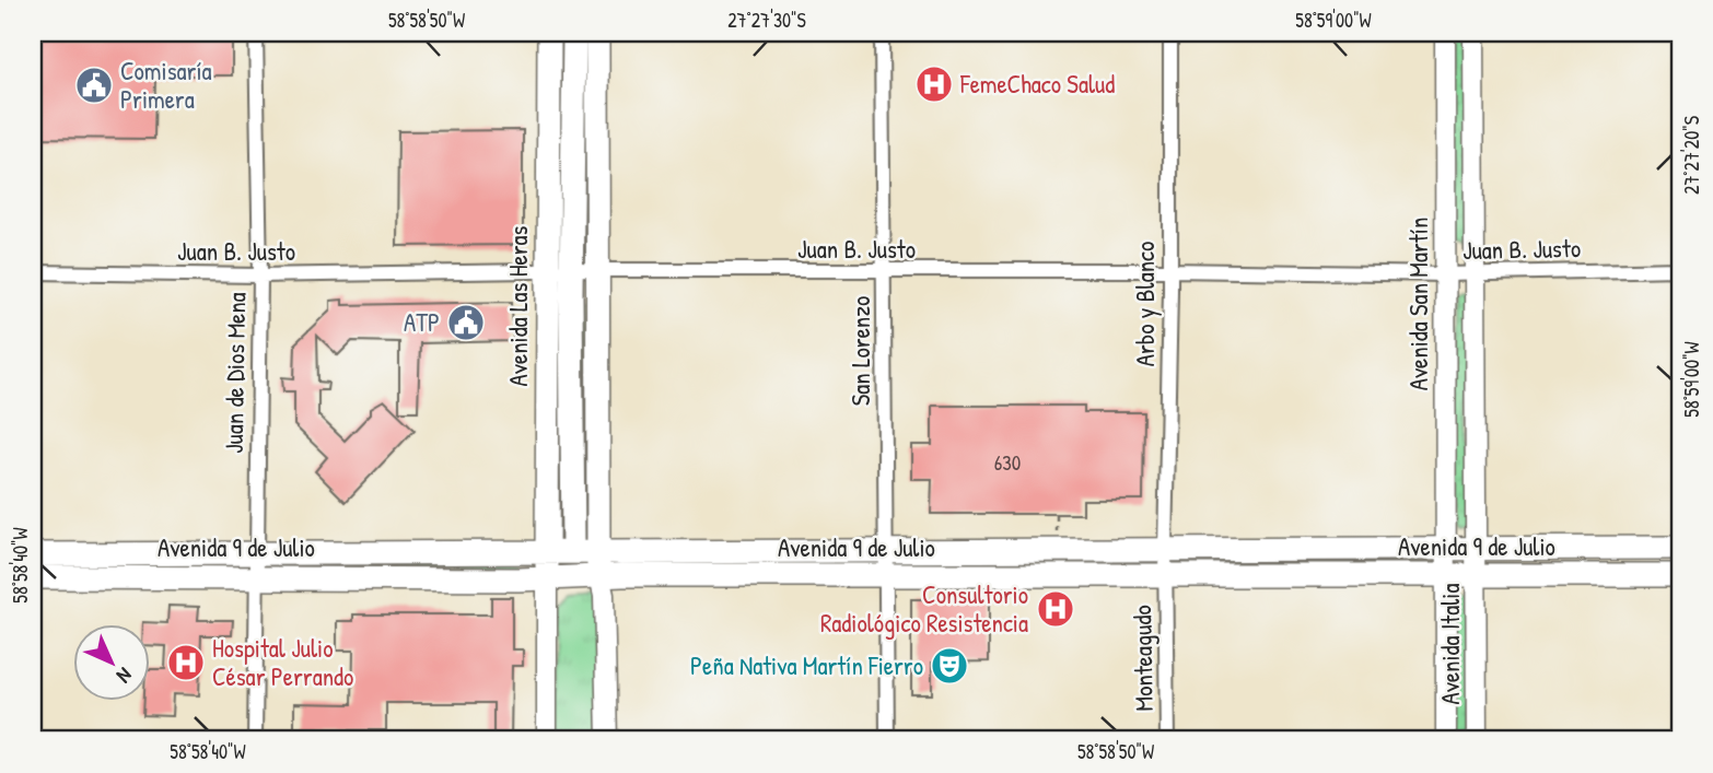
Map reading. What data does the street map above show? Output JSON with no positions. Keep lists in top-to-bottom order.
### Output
{
  "streets": {
    "main road": [
      "Avenida San Martín",
      "Avenida Las Heras",
      "Avenida 9 de Julio",
      "Avenida Italia"
    ],
    "street": [
      "Juan B. Justo",
      "Arbo y Blanco",
      "San Lorenzo",
      "Juan de Dios Mena",
      "Monteagudo"
    ]
  },
  "crossings": [
    ["Juan B. Justo", "Arbo y Blanco"],
    ["Juan B. Justo", "Avenida San Martín"],
    ["Juan B. Justo", "Avenida Las Heras"],
    ["Juan B. Justo", "San Lorenzo"],
    ["Juan B. Justo", "Juan de Dios Mena"],
    ["Arbo y Blanco", "Avenida 9 de Julio"],
    ["Arbo y Blanco", "Monteagudo"],
    ["Avenida San Martín", "Avenida 9 de Julio"],
    ["Avenida San Martín", "Avenida Italia"],
    ["Avenida Las Heras", "Avenida 9 de Julio"],
    ["San Lorenzo", "Avenida 9 de Julio"],
    ["Juan de Dios Mena", "Avenida 9 de Julio"],
    ["Avenida 9 de Julio", "Avenida Italia"],
    ["Avenida 9 de Julio", "Monteagudo"]
  ],
  "places": {
    "hospital": ["FemeChaco Salud", "Consultorio Radiológico Resistencia", "Hospital Julio César Perrando"],
    "public building": ["Comisaría Primera", "ATP"],
    "theatre": ["Peña Nativa Martín Fierro"]
  },
  "house_numbers": ["630"],
  "north": "bottom right",
  "coordinates": [
    "58°58'50\"W",
    "27°27'30\"S",
    "58°59'00\"W",
    "27°27'20\"S",
    "58°58'40\"W"
  ]
}
